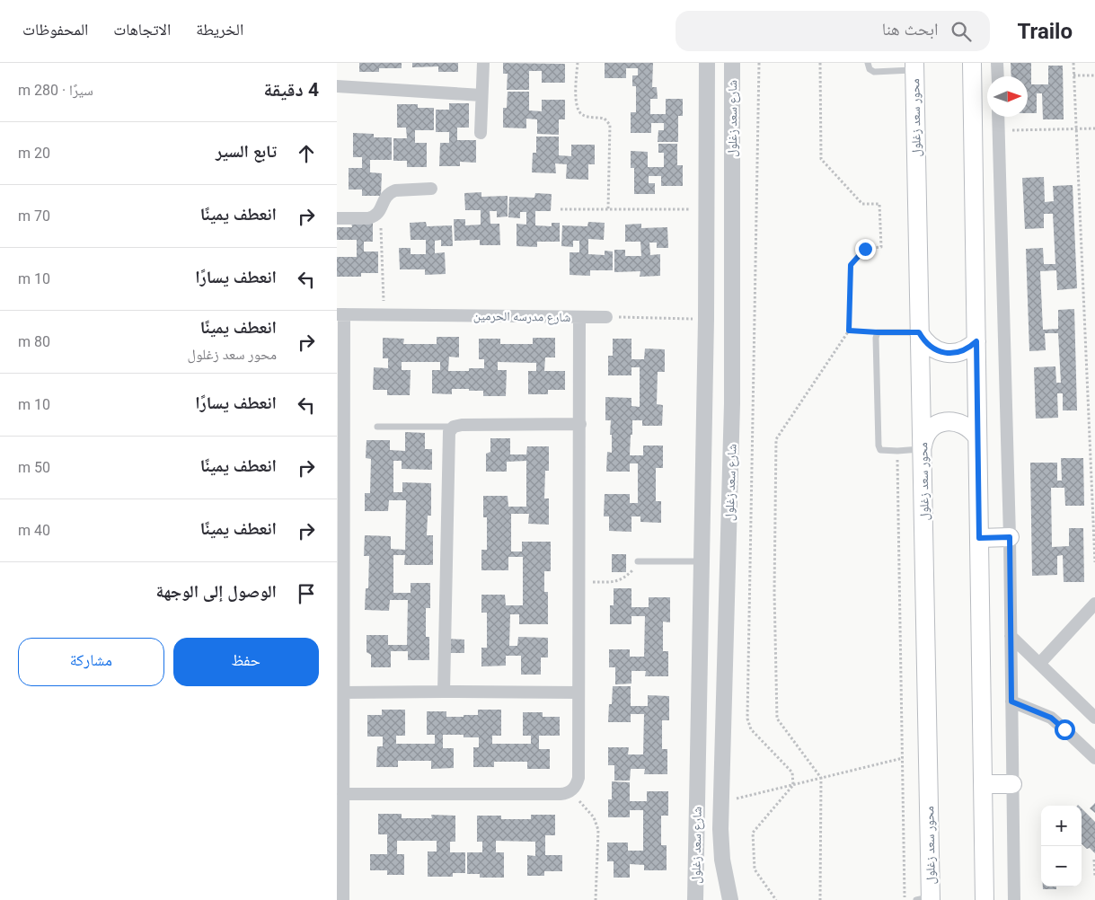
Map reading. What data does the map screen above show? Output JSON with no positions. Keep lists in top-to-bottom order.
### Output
{
  "streets": {
    "main road": ["محور سعد زغلول"],
    "street": ["شارع سعد زغلول", "شارع مدرسه الحرمين"]
  },
  "north": "right",
  "page": {
    "header": "Trailo",
    "search": "ابحث هنا",
    "nav": ["الخريطة", "الاتجاهات", "المحفوظات"],
    "heading": ["4 دقيقة", "سيرًا · 280 m"],
    "list": [
      ["تابع السير", "20 m"],
      ["انعطف يمينًا", "70 m"],
      ["انعطف يسارًا", "10 m"],
      ["انعطف يمينًا", "محور سعد زغلول", "80 m"],
      ["انعطف يسارًا", "10 m"],
      ["انعطف يمينًا", "50 m"],
      ["انعطف يمينًا", "40 m"],
      "الوصول إلى الوجهة"
    ],
    "buttons": ["حفظ", "مشاركة"],
    "map_buttons": ["+", "−"]
  }
}
